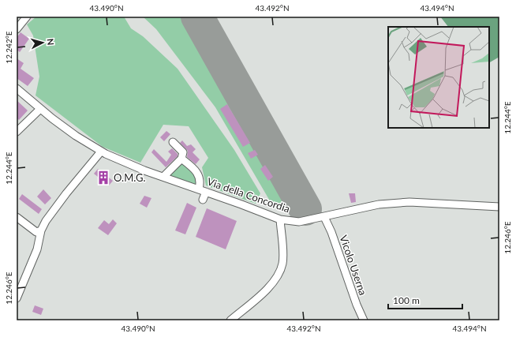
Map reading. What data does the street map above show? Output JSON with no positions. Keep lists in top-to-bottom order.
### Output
{
  "streets": {
    "street": ["Via della Concordia", "Vicolo Userna"]
  },
  "crossings": [
    ["Via della Concordia", "Vicolo Userna"]
  ],
  "places": {
    "building": ["O.M.G."]
  },
  "scale_bar": "100 m",
  "north": "right",
  "coordinates": [
    "43.490°N",
    "43.492°N",
    "43.494°N",
    "12.242°E",
    "12.244°E",
    "12.246°E"
  ]
}
